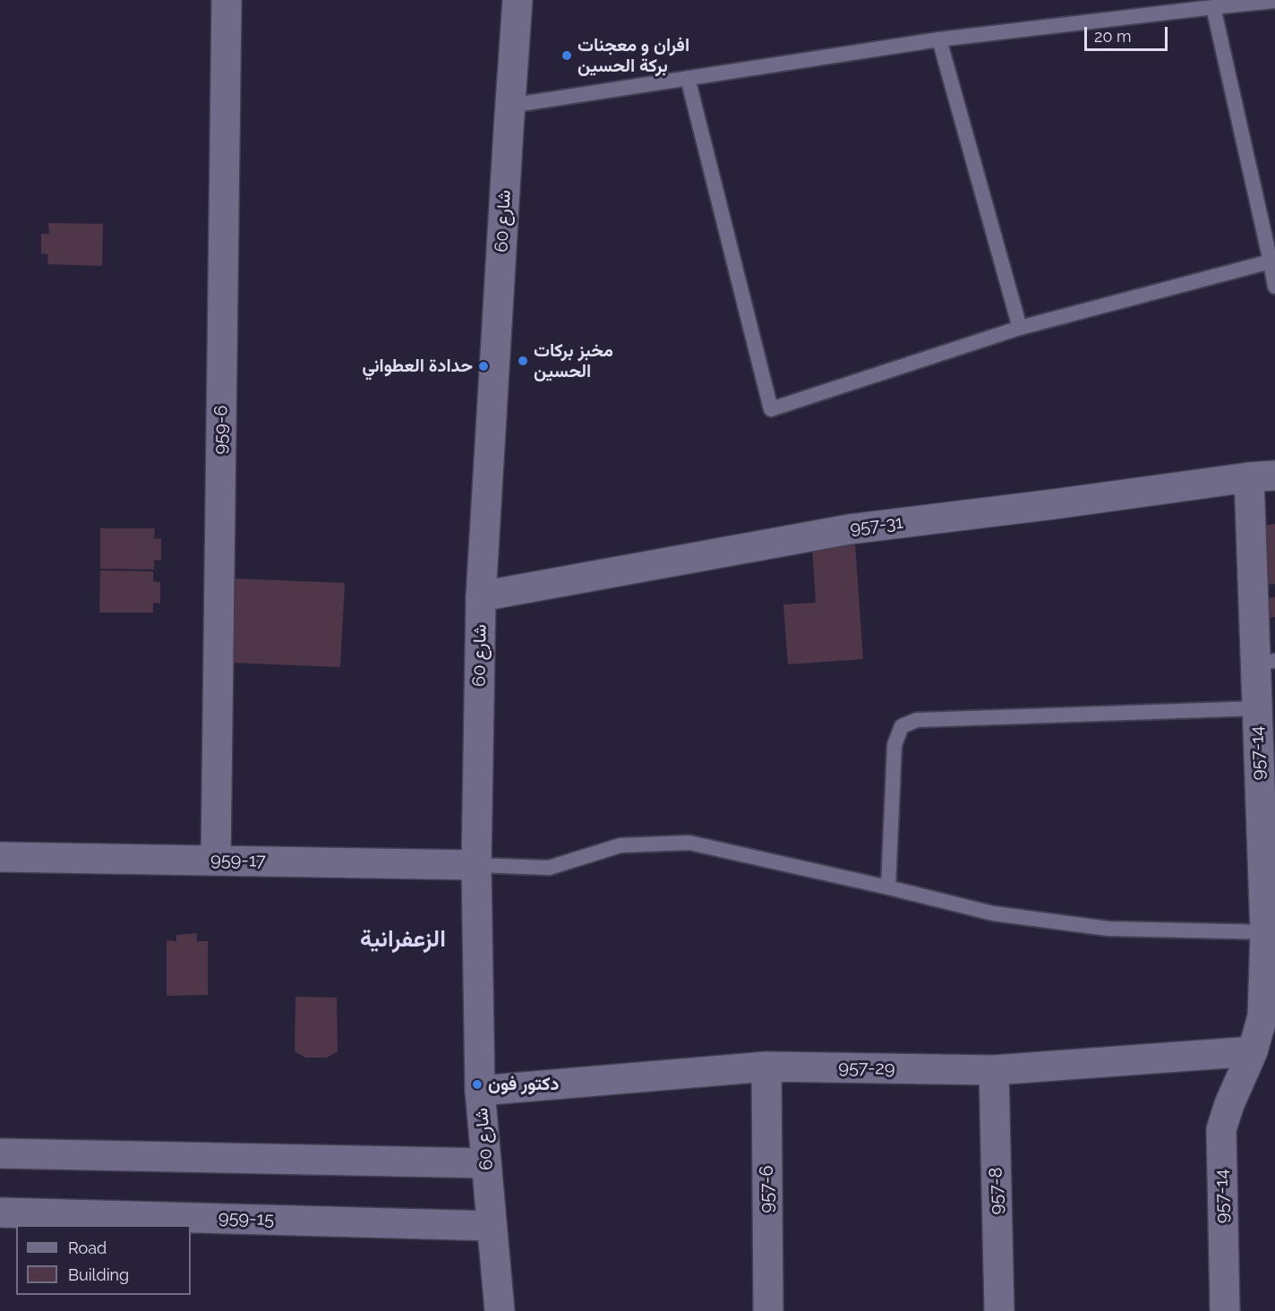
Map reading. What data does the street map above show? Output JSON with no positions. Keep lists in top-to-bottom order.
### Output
{
  "streets": {
    "street": [
      "شارع 60",
      "959-6",
      "957-31",
      "957-14",
      "959-17",
      "957-29",
      "957-6",
      "957-8",
      "959-15"
    ]
  },
  "crossings": [
    ["شارع 60", "957-31"],
    ["شارع 60", "959-17"],
    ["شارع 60", "957-29"],
    ["شارع 60", "959-15"],
    ["959-6", "959-17"],
    ["957-31", "957-14"],
    ["957-14", "957-29"],
    ["957-29", "957-6"],
    ["957-29", "957-8"]
  ],
  "districts": ["الزعفرانية"],
  "places": [
    "افران و معجنات بركة الحسين",
    "مخبز بركات الحسين",
    "حدادة العطواني",
    "دكتور فون"
  ],
  "legend": ["Road", "Building"],
  "scale_bar": "20 m"
}
